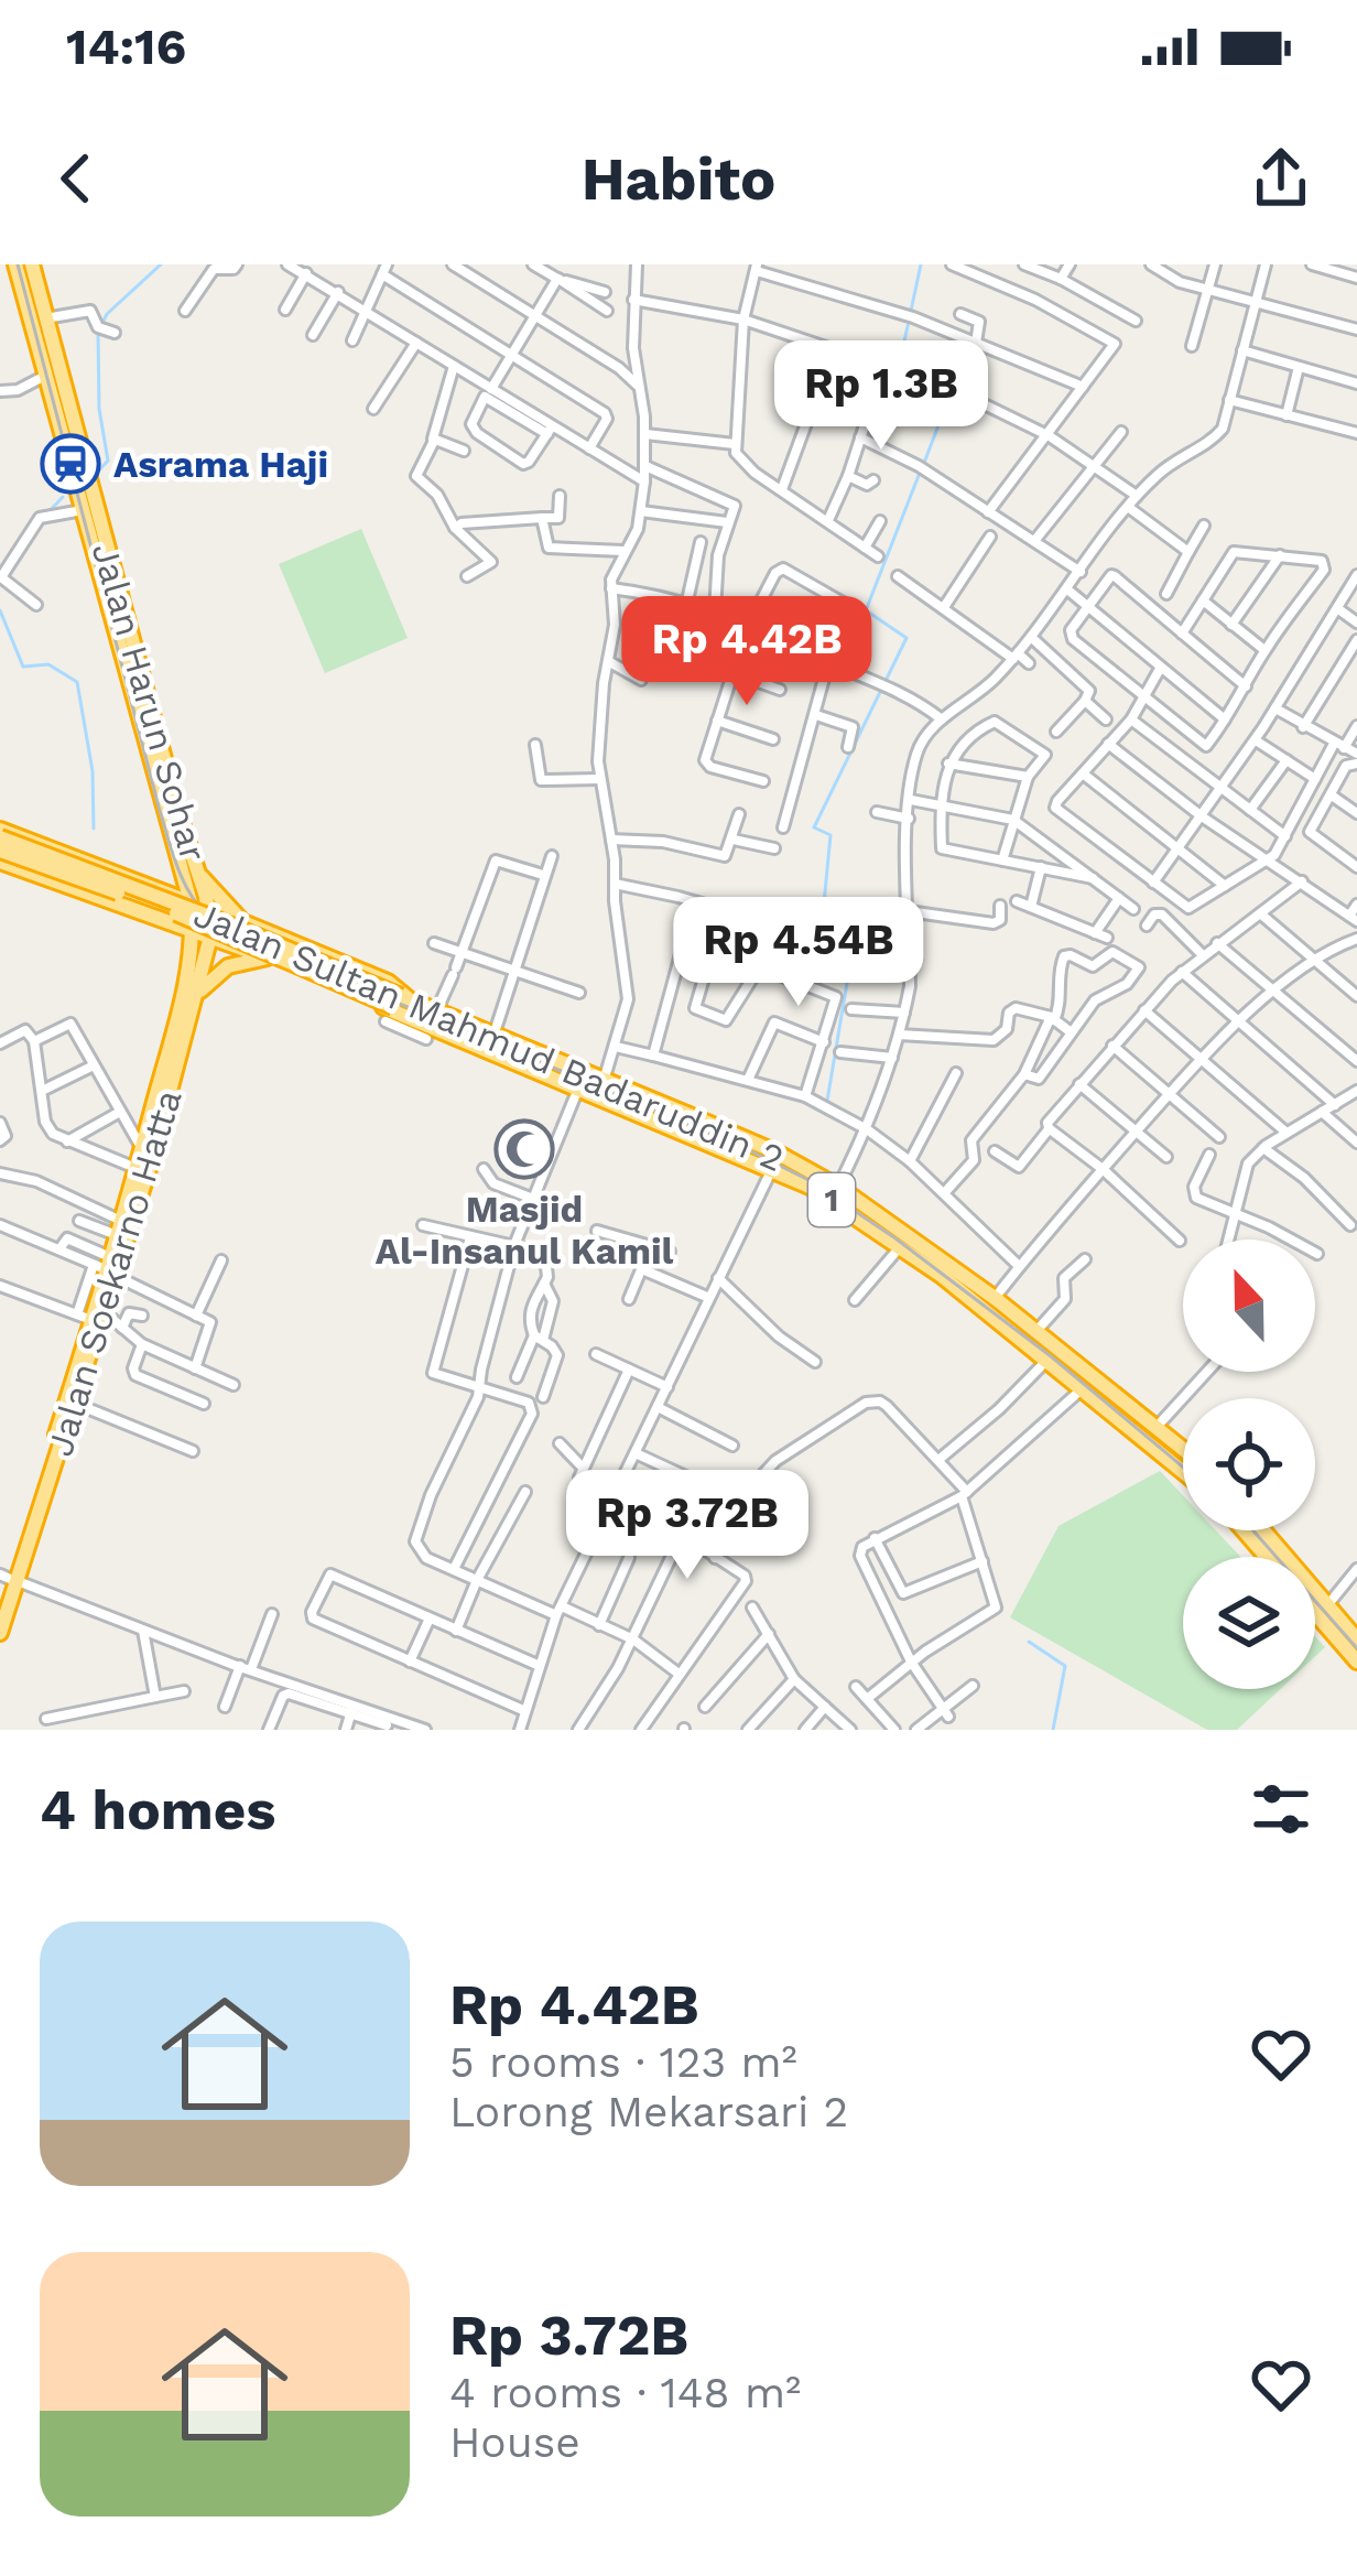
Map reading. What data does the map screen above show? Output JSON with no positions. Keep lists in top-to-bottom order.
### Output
{
  "streets": {
    "highway": [
      "Jalan Harun Sohar",
      "Jalan Sultan Mahmud Badaruddin 2",
      "1",
      "Jalan Soekarno Hatta"
    ]
  },
  "crossings": [
    ["Jalan Harun Sohar", "1"],
    ["Jalan Harun Sohar", "Jalan Soekarno Hatta"],
    ["Jalan Sultan Mahmud Badaruddin 2", "1"],
    ["1", "Jalan Soekarno Hatta"]
  ],
  "places": {
    "station": ["Asrama Haji"],
    "mosque": ["Masjid Al-Insanul Kamil"]
  },
  "north": "top",
  "page": {
    "status": "14:16",
    "header": "Habito",
    "price": [
      "Rp 1.3B",
      "Rp 4.42B",
      "Rp 4.54B",
      "Rp 3.72B"
    ],
    "heading": "4 homes",
    "list": [
      {
        "name": "Rp 4.42B",
        "note": "5 rooms · 123 m² · Lorong Mekarsari 2"
      },
      {
        "name": "Rp 3.72B",
        "note": "4 rooms · 148 m² · House"
      }
    ]
  }
}
